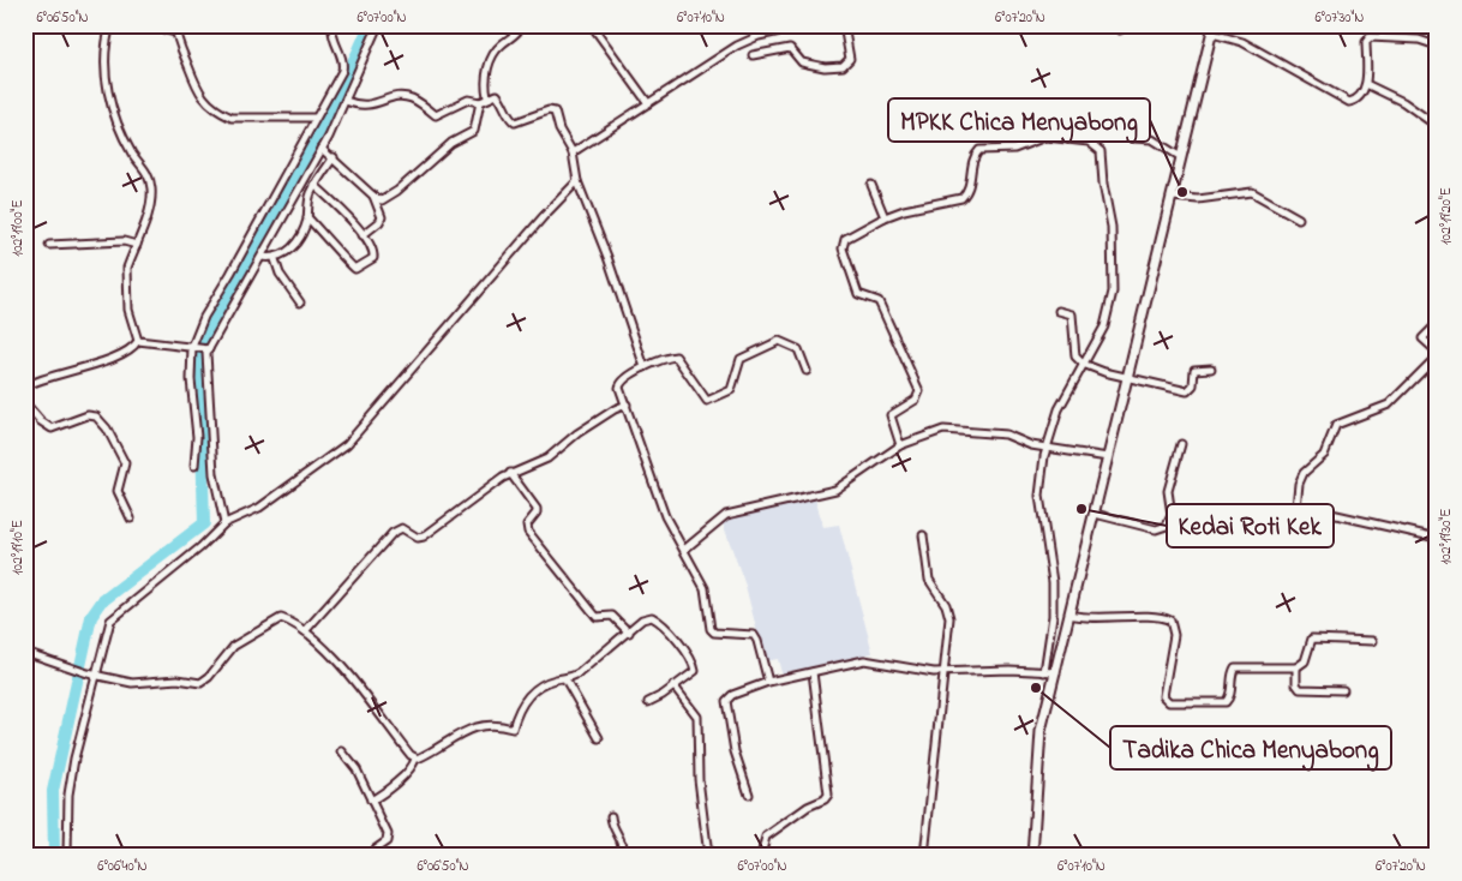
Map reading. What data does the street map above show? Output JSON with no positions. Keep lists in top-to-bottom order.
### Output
{
  "places": ["MPKK Chica Menyabong", "Kedai Roti Kek", "Tadika Chica Menyabong"],
  "coordinates": [
    "6°06'50\"N",
    "6°07'00\"N",
    "6°07'10\"N",
    "6°07'20\"N",
    "6°07'30\"N",
    "102°19'20\"E",
    "102°19'00\"E",
    "102°19'30\"E",
    "102°19'10\"E",
    "6°06'40\"N"
  ]
}
